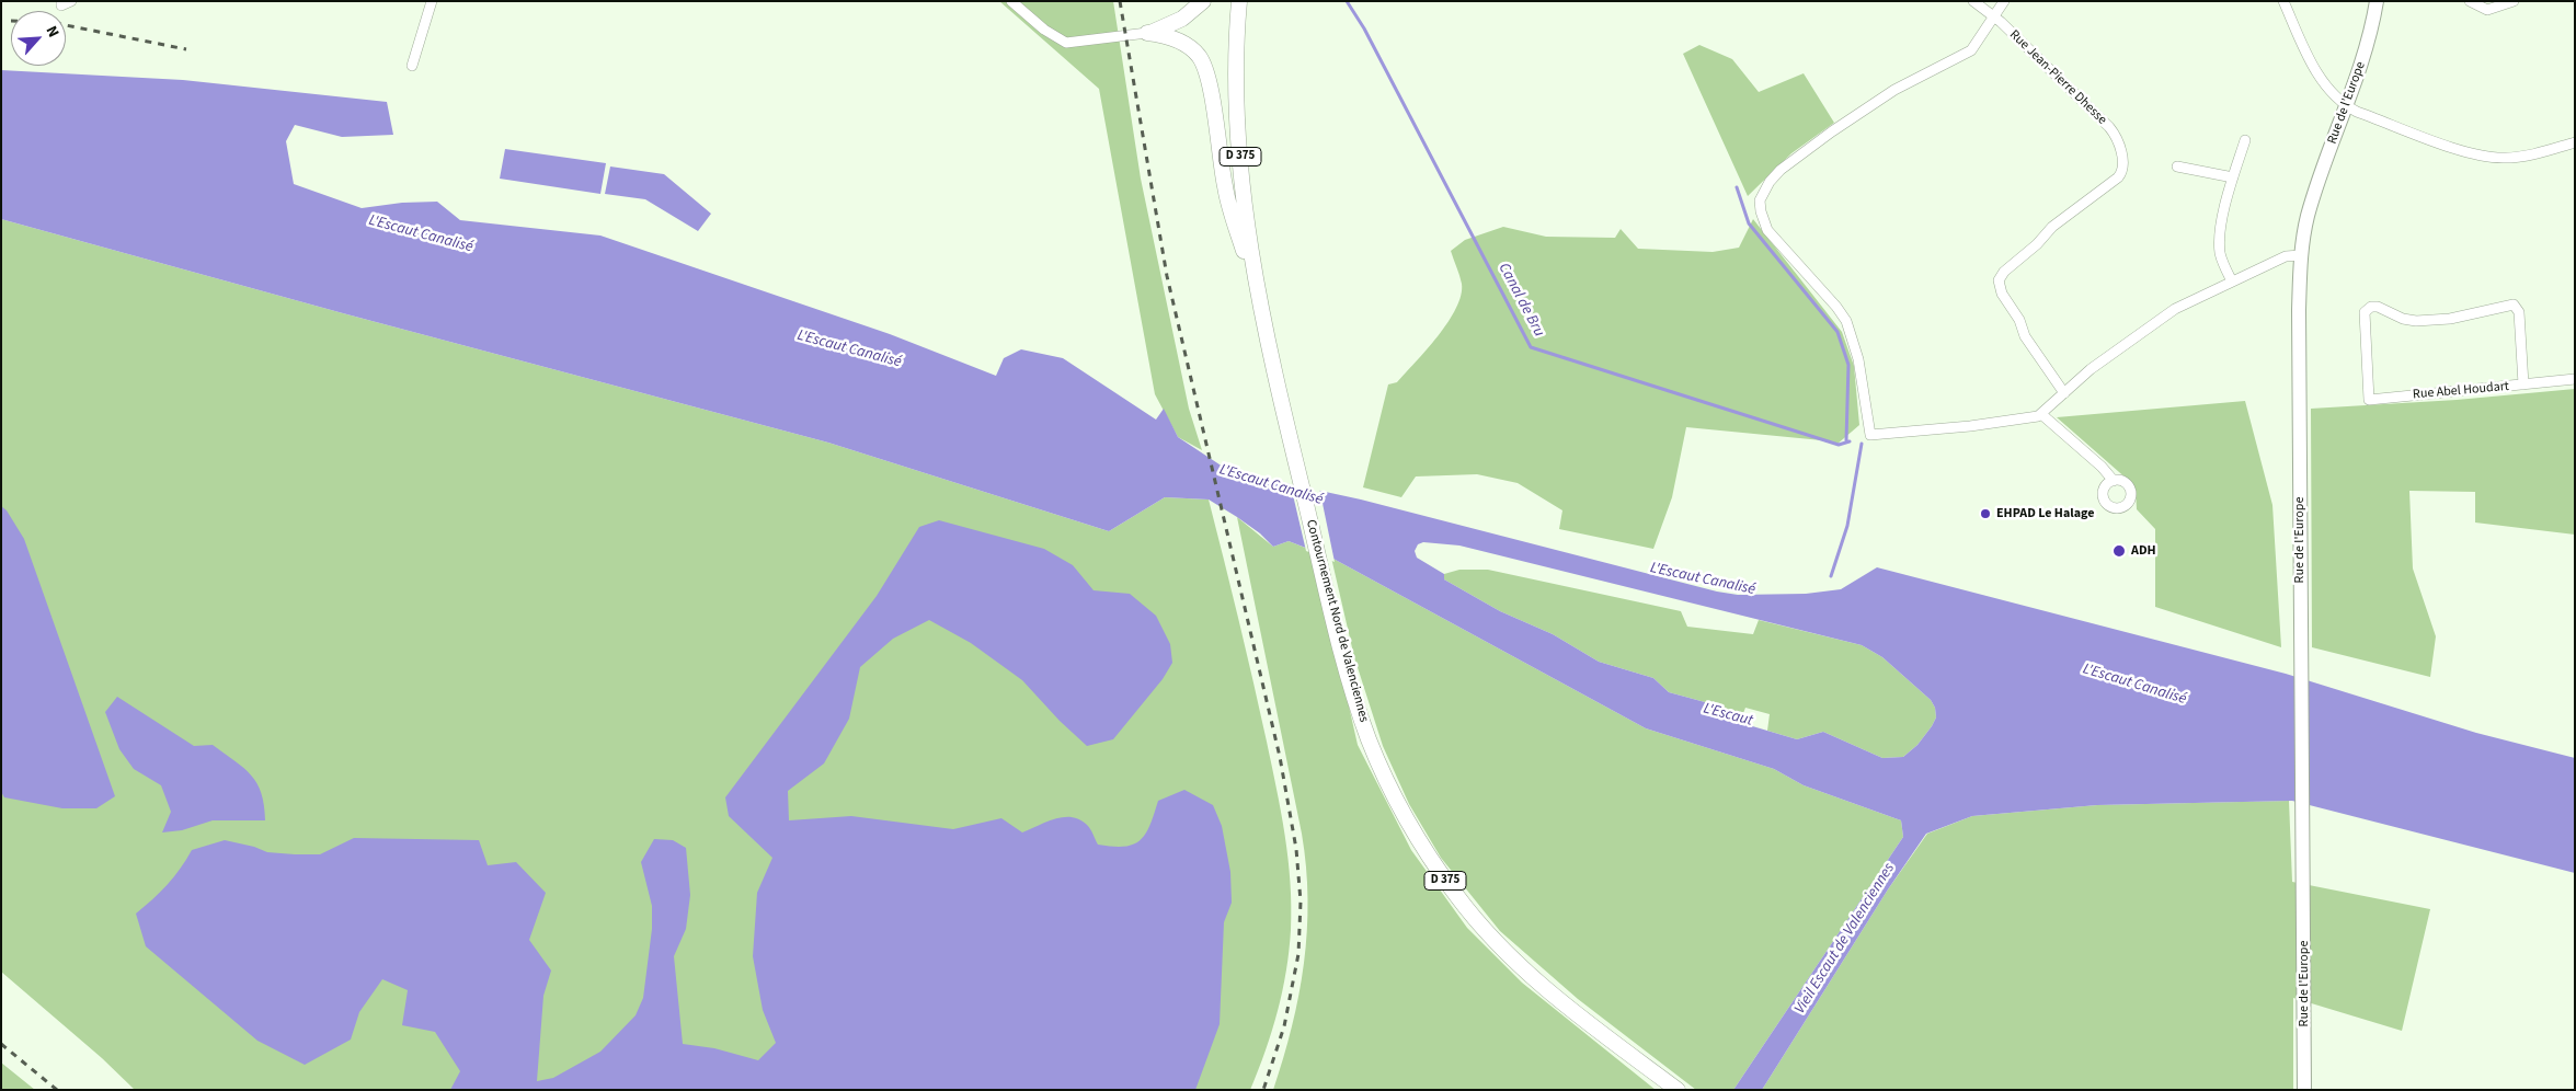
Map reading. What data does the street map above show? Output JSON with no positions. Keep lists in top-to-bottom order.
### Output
{
  "streets": {
    "main road": ["D 375", "Contournement Nord de Valenciennes"],
    "street": ["Rue Jean-Pierre Dhesse", "Rue de l'Europe", "Rue Abel Houdart"]
  },
  "water": [
    "L'Escaut Canalisé",
    "Canal de Bru",
    "L'Escaut",
    "Vieil Escaut de Valenciennes"
  ],
  "places": ["EHPAD Le Halage", "ADH"],
  "north": "top right"
}
